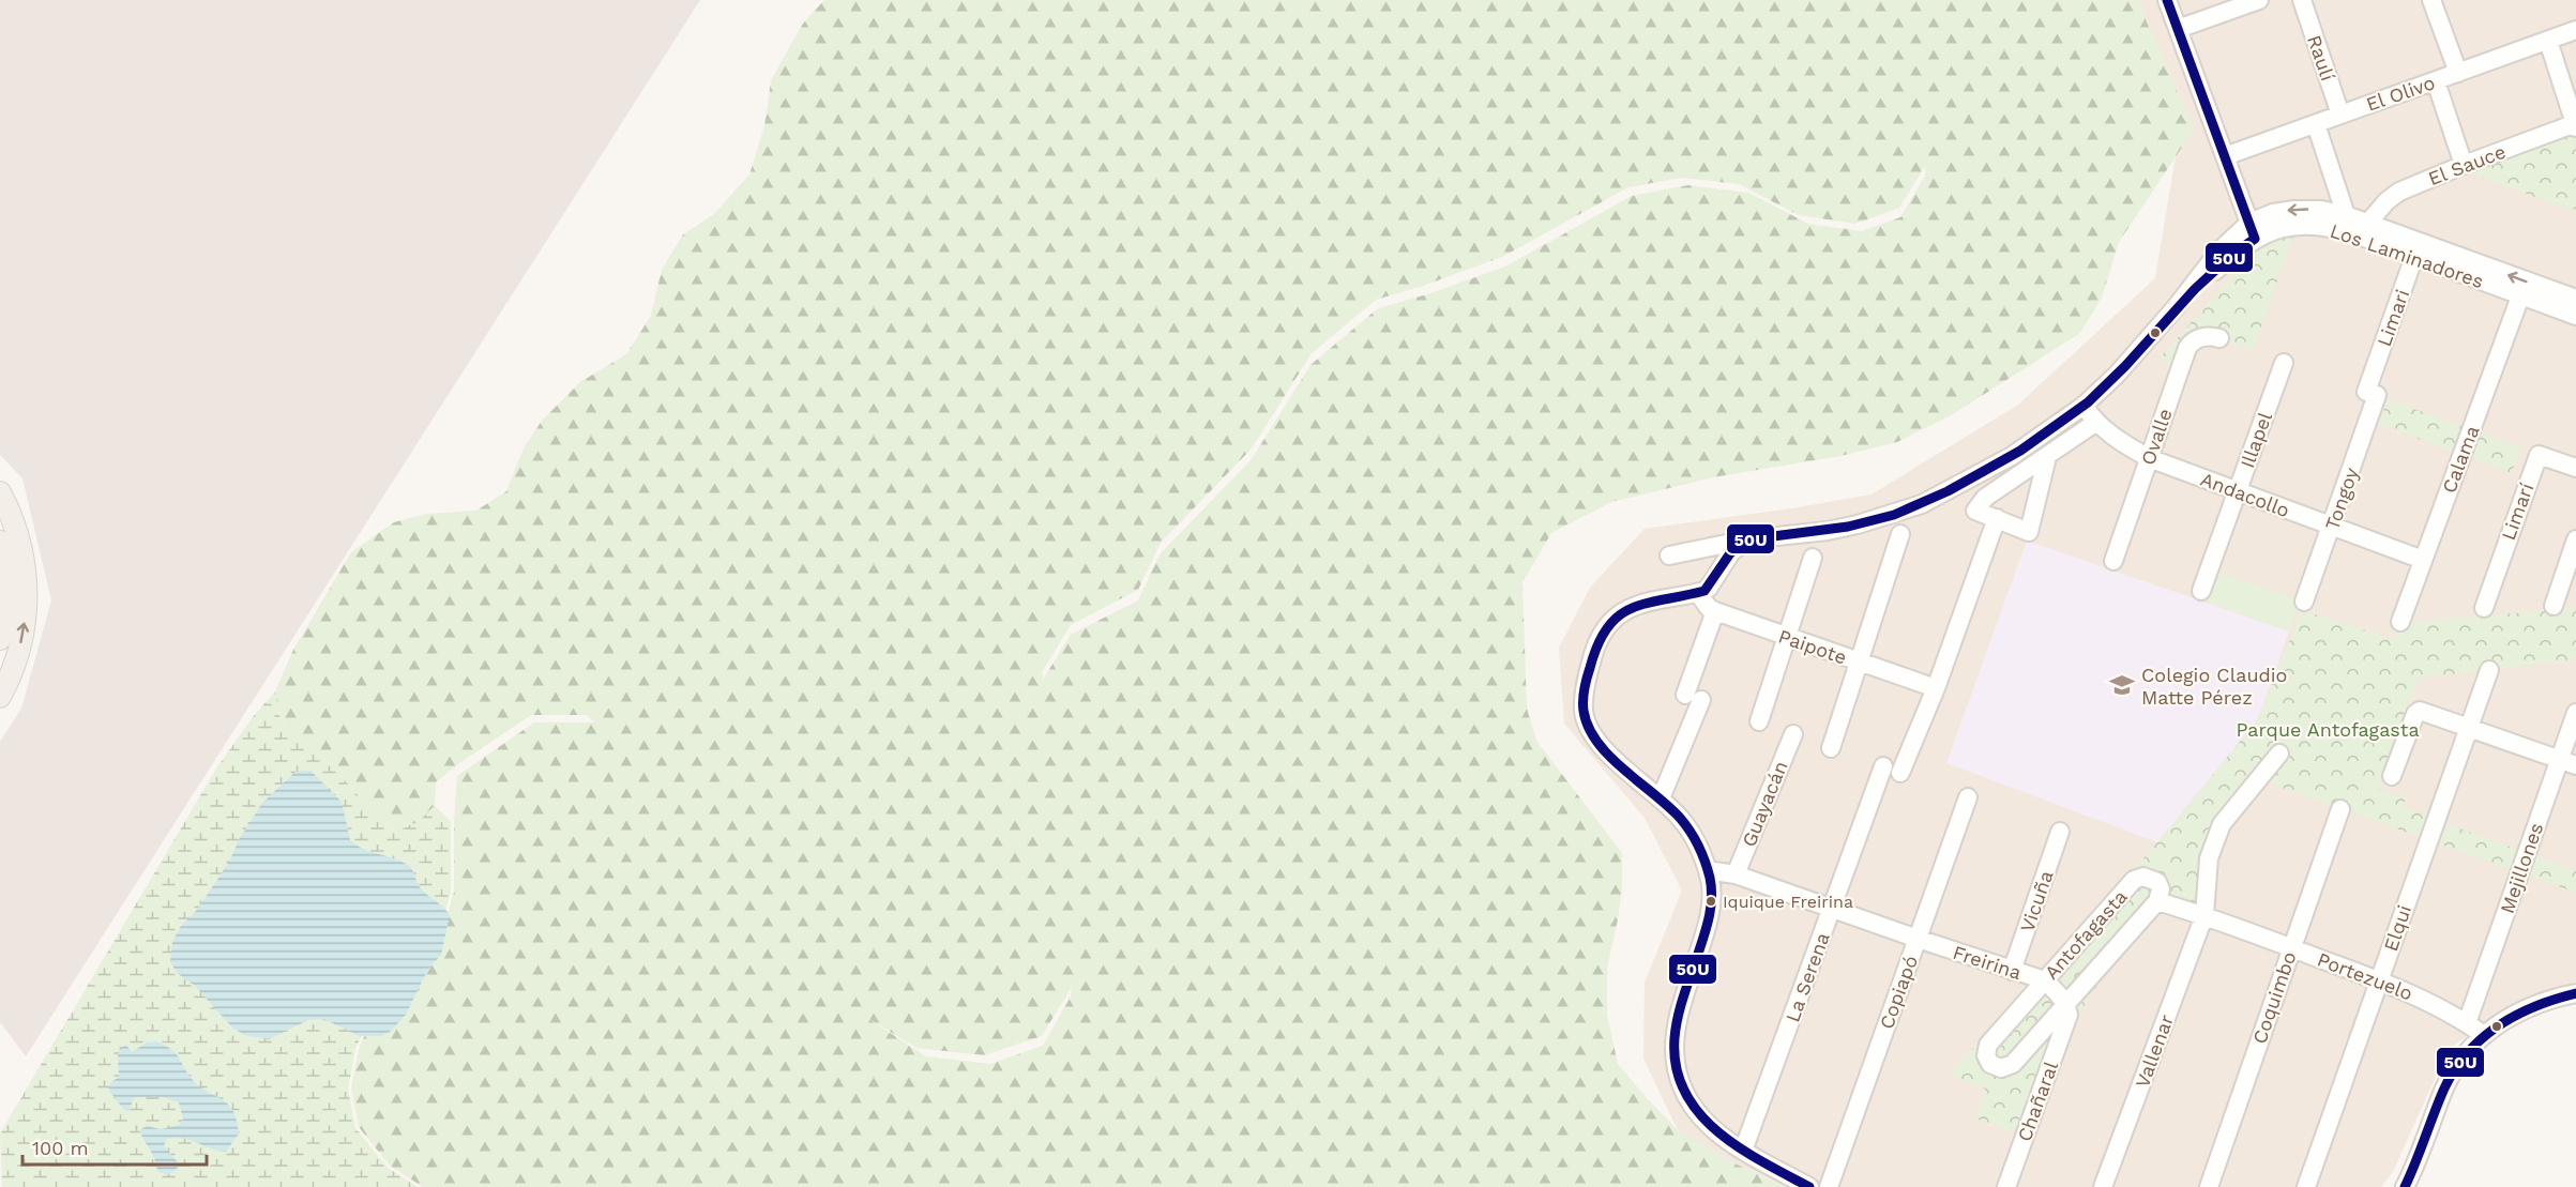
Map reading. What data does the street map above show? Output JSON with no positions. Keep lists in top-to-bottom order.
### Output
{
  "streets": {
    "street": [
      "Raulí",
      "El Olivo",
      "El Sauce",
      "Los Laminadores",
      "Limari",
      "Ovalle",
      "Illapel",
      "Calama",
      "Andacollo",
      "Tongoy",
      "Limarí",
      "Paipote",
      "Guayacán",
      "Mejillones",
      "Vicuña",
      "Elqui",
      "Antofagasta",
      "Freirina",
      "Portezuelo",
      "La Serena",
      "Copiapó",
      "Coquimbo",
      "Vallenar",
      "Chañaral"
    ]
  },
  "crossings": [
    ["Raulí", "El Olivo"],
    ["El Sauce", "Los Laminadores"],
    ["Los Laminadores", "Limari"],
    ["Los Laminadores", "Calama"],
    ["Los Laminadores", "Andacollo"],
    ["Limari", "Tongoy"],
    ["Ovalle", "Andacollo"],
    ["Illapel", "Andacollo"],
    ["Calama", "Andacollo"],
    ["Andacollo", "Tongoy"],
    ["Guayacán", "Freirina"],
    ["Mejillones", "Portezuelo"],
    ["Vicuña", "Freirina"],
    ["Elqui", "Portezuelo"],
    ["Antofagasta", "Freirina"],
    ["Antofagasta", "Portezuelo"],
    ["Antofagasta", "Chañaral"],
    ["Freirina", "La Serena"],
    ["Freirina", "Copiapó"],
    ["Freirina", "Chañaral"],
    ["Portezuelo", "Coquimbo"],
    ["Portezuelo", "Vallenar"]
  ],
  "parks": ["Parque Antofagasta"],
  "places": {
    "school or university": ["Colegio Claudio Matte Pérez"],
    "other": ["Iquique Freirina"]
  },
  "lines": ["transit line 50U"],
  "scale_bar": "100 m"
}
